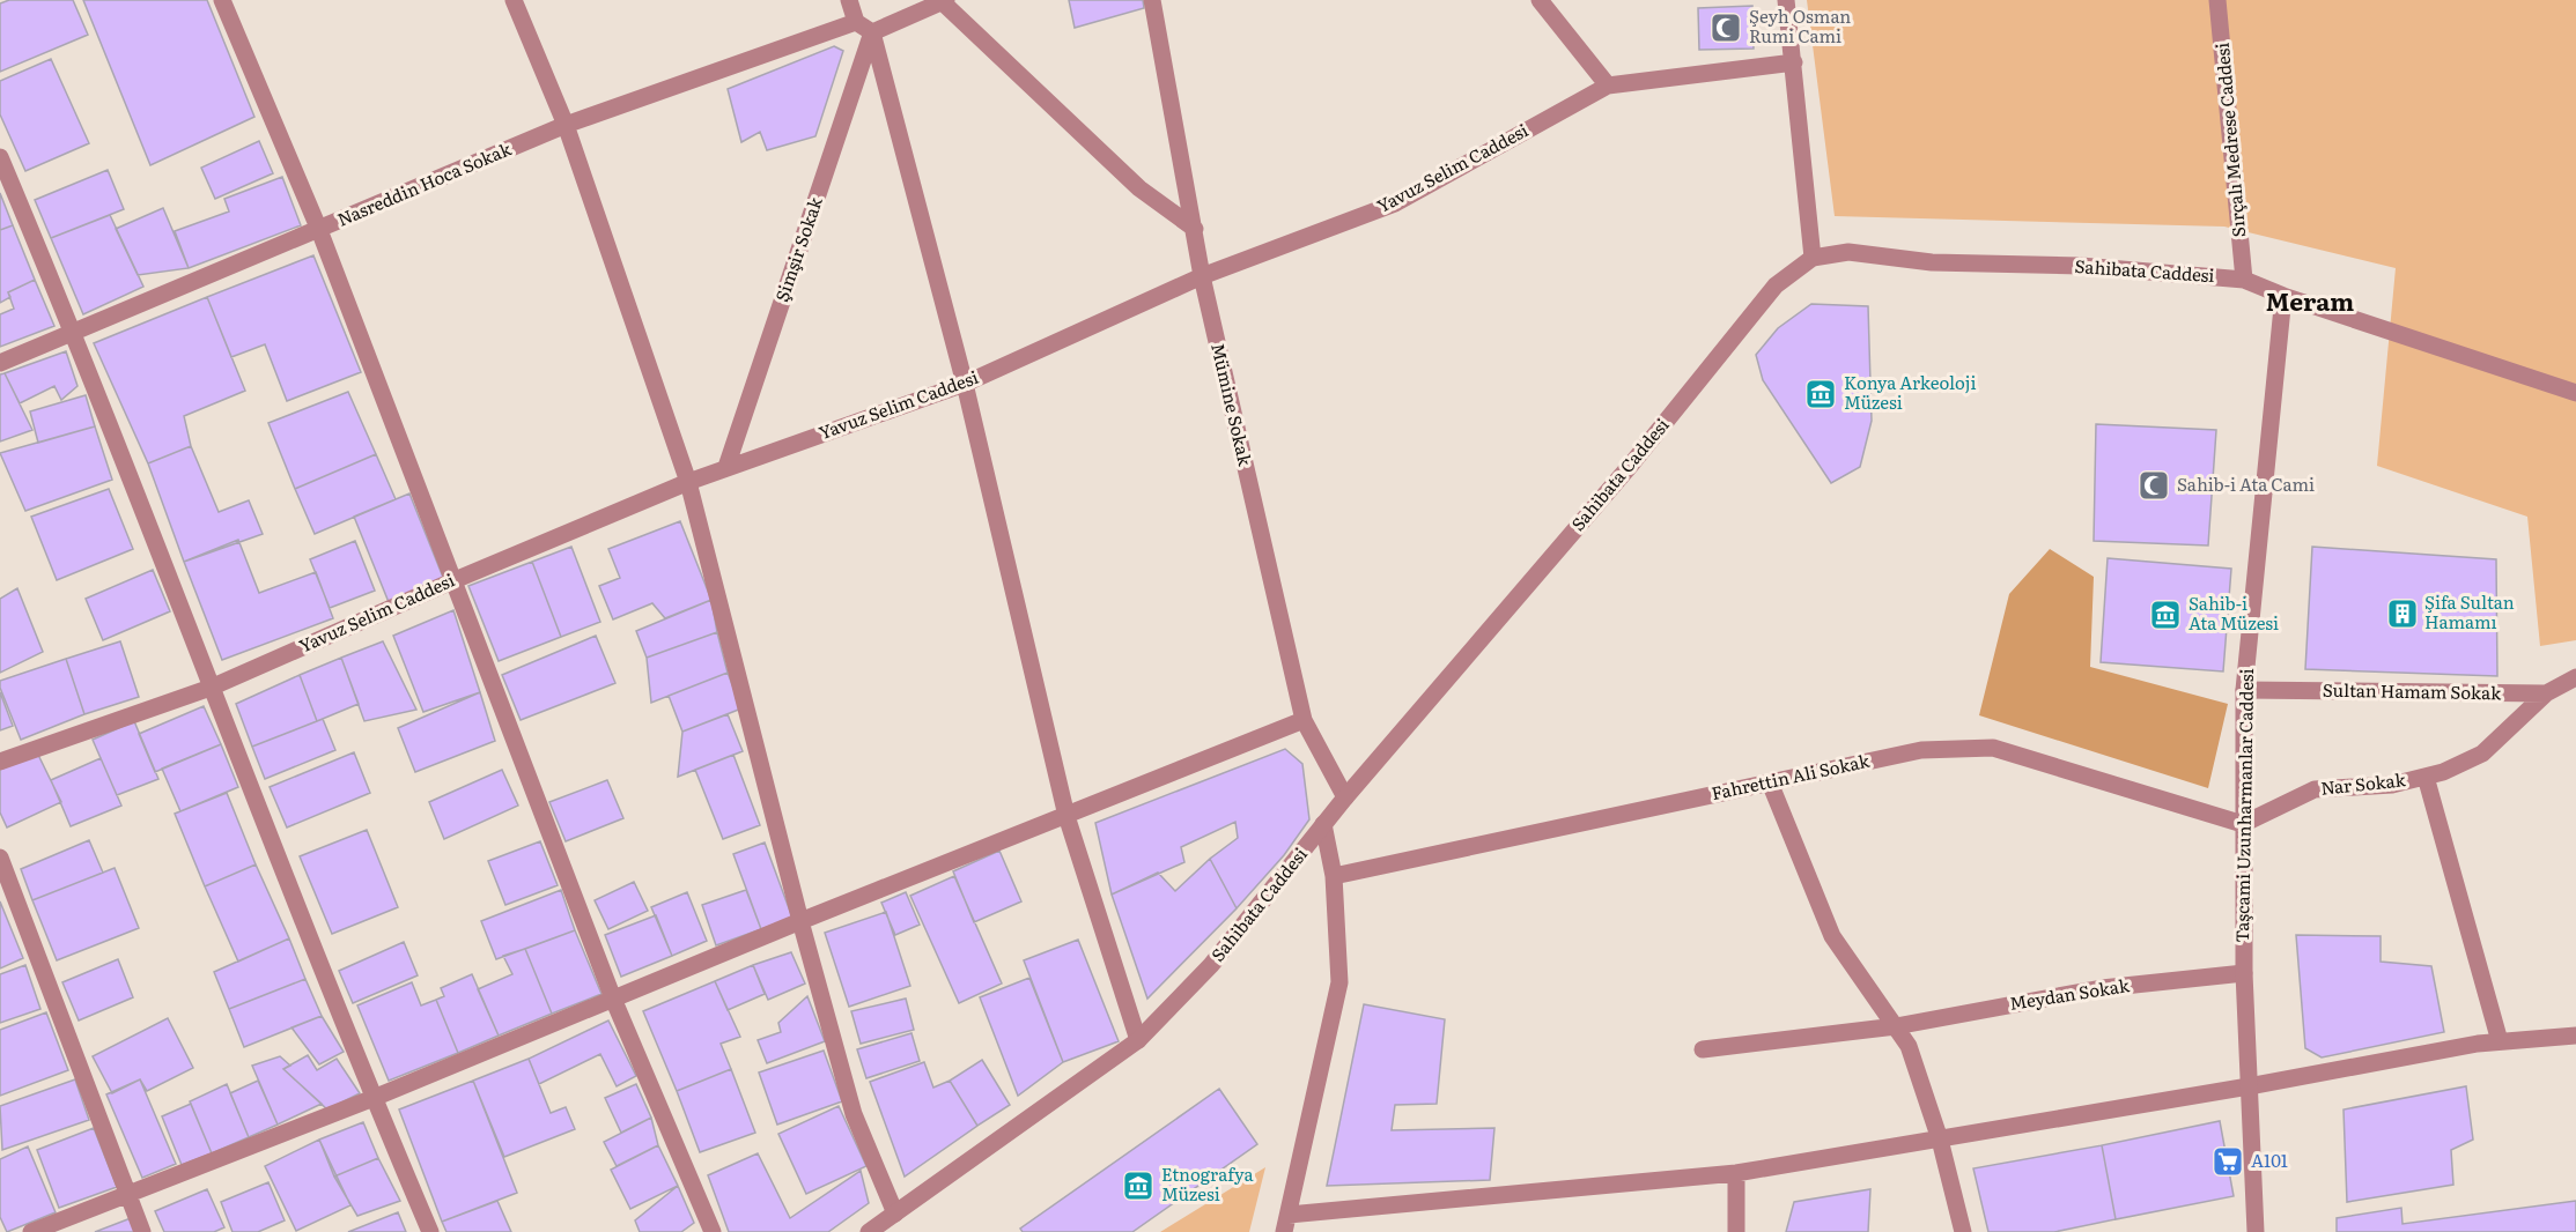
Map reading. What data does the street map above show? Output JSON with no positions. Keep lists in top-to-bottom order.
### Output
{
  "streets": {
    "street": [
      "Sırçalı Medrese Caddesi",
      "Yavuz Selim Caddesi",
      "Nasreddin Hoca Sokak",
      "Şimşir Sokak",
      "Sahibata Caddesi",
      "Mümine Sokak",
      "Sultan Hamam Sokak",
      "Fahrettin Ali Sokak",
      "Nar Sokak",
      "Taşcami Uzunharmanlar Caddesi",
      "Meydan Sokak"
    ]
  },
  "crossings": [
    ["Sırçalı Medrese Caddesi", "Sahibata Caddesi"],
    ["Yavuz Selim Caddesi", "Şimşir Sokak"],
    ["Yavuz Selim Caddesi", "Mümine Sokak"],
    ["Sahibata Caddesi", "Mümine Sokak"],
    ["Sahibata Caddesi", "Taşcami Uzunharmanlar Caddesi"],
    ["Sultan Hamam Sokak", "Nar Sokak"],
    ["Sultan Hamam Sokak", "Taşcami Uzunharmanlar Caddesi"],
    ["Fahrettin Ali Sokak", "Nar Sokak"],
    ["Fahrettin Ali Sokak", "Taşcami Uzunharmanlar Caddesi"],
    ["Nar Sokak", "Taşcami Uzunharmanlar Caddesi"],
    ["Taşcami Uzunharmanlar Caddesi", "Meydan Sokak"]
  ],
  "districts": ["Meram"],
  "places": {
    "mosque": ["Şeyh Osman Rumi Cami", "Sahib-i Ata Cami"],
    "museum": ["Konya Arkeoloji Müzesi", "Sahib-i Ata Müzesi", "Etnografya Müzesi"],
    "building": ["Şifa Sultan Hamamı"],
    "supermarket": ["A101"]
  }
}
